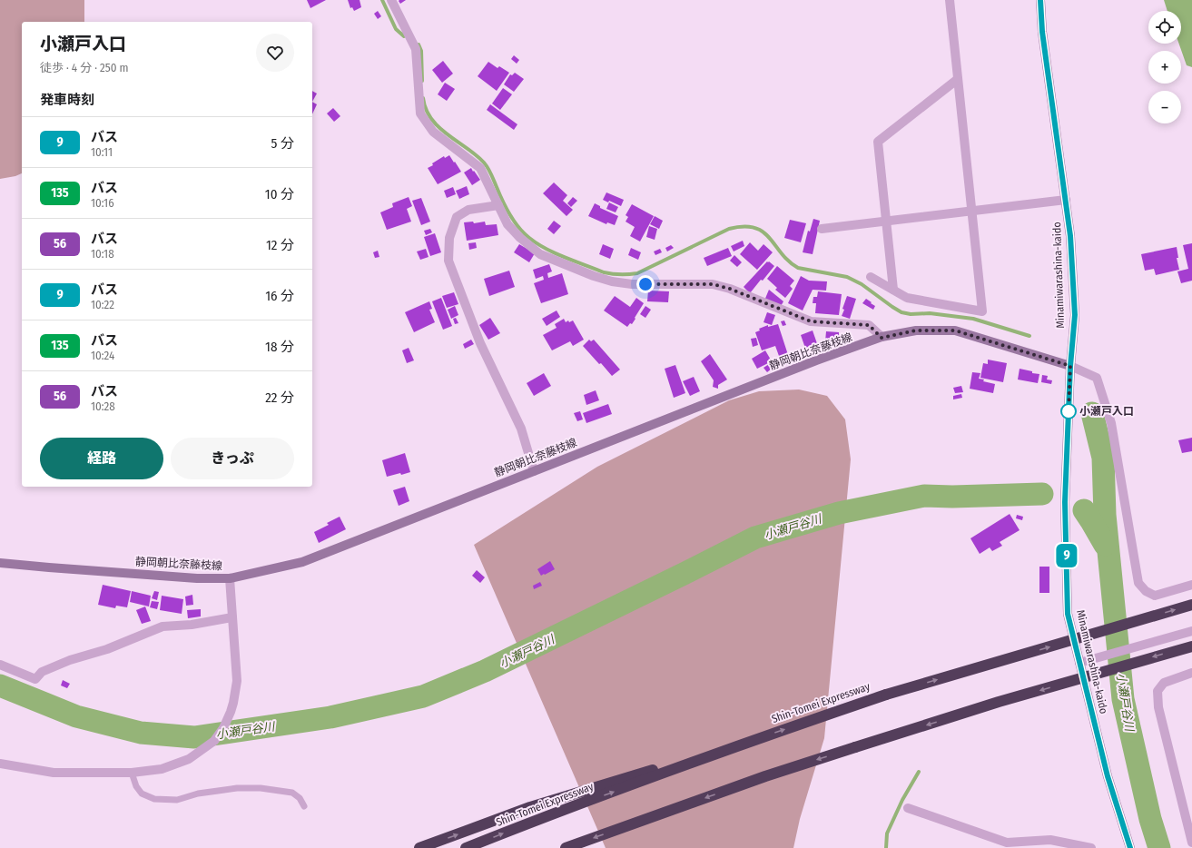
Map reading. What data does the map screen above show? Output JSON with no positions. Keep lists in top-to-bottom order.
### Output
{
  "streets": {
    "highway": ["Shin-Tomei Expressway"],
    "main road": ["Minamiwarashina-kaido", "静岡朝比奈藤枝線"]
  },
  "crossings": [
    ["Minamiwarashina-kaido", "静岡朝比奈藤枝線"]
  ],
  "water": ["小瀬戸谷川"],
  "places": ["小瀬戸入口"],
  "lines": ["bus line 9"],
  "page": {
    "on_map": "9",
    "map_buttons": ["+", "−"],
    "heading": [
      ["小瀬戸入口", "徒歩 · 4 分 · 250 m"],
      "発車時刻"
    ],
    "list": [
      {
        "mark": "9",
        "name": "バス",
        "note": "10:11",
        "value": "5 分"
      },
      {
        "mark": "135",
        "name": "バス",
        "note": "10:16",
        "value": "10 分"
      },
      {
        "mark": "56",
        "name": "バス",
        "note": "10:18",
        "value": "12 分"
      },
      {
        "mark": "9",
        "name": "バス",
        "note": "10:22",
        "value": "16 分"
      },
      {
        "mark": "135",
        "name": "バス",
        "note": "10:24",
        "value": "18 分"
      },
      {
        "mark": "56",
        "name": "バス",
        "note": "10:28",
        "value": "22 分"
      }
    ],
    "buttons": ["経路", "きっぷ"]
  }
}
